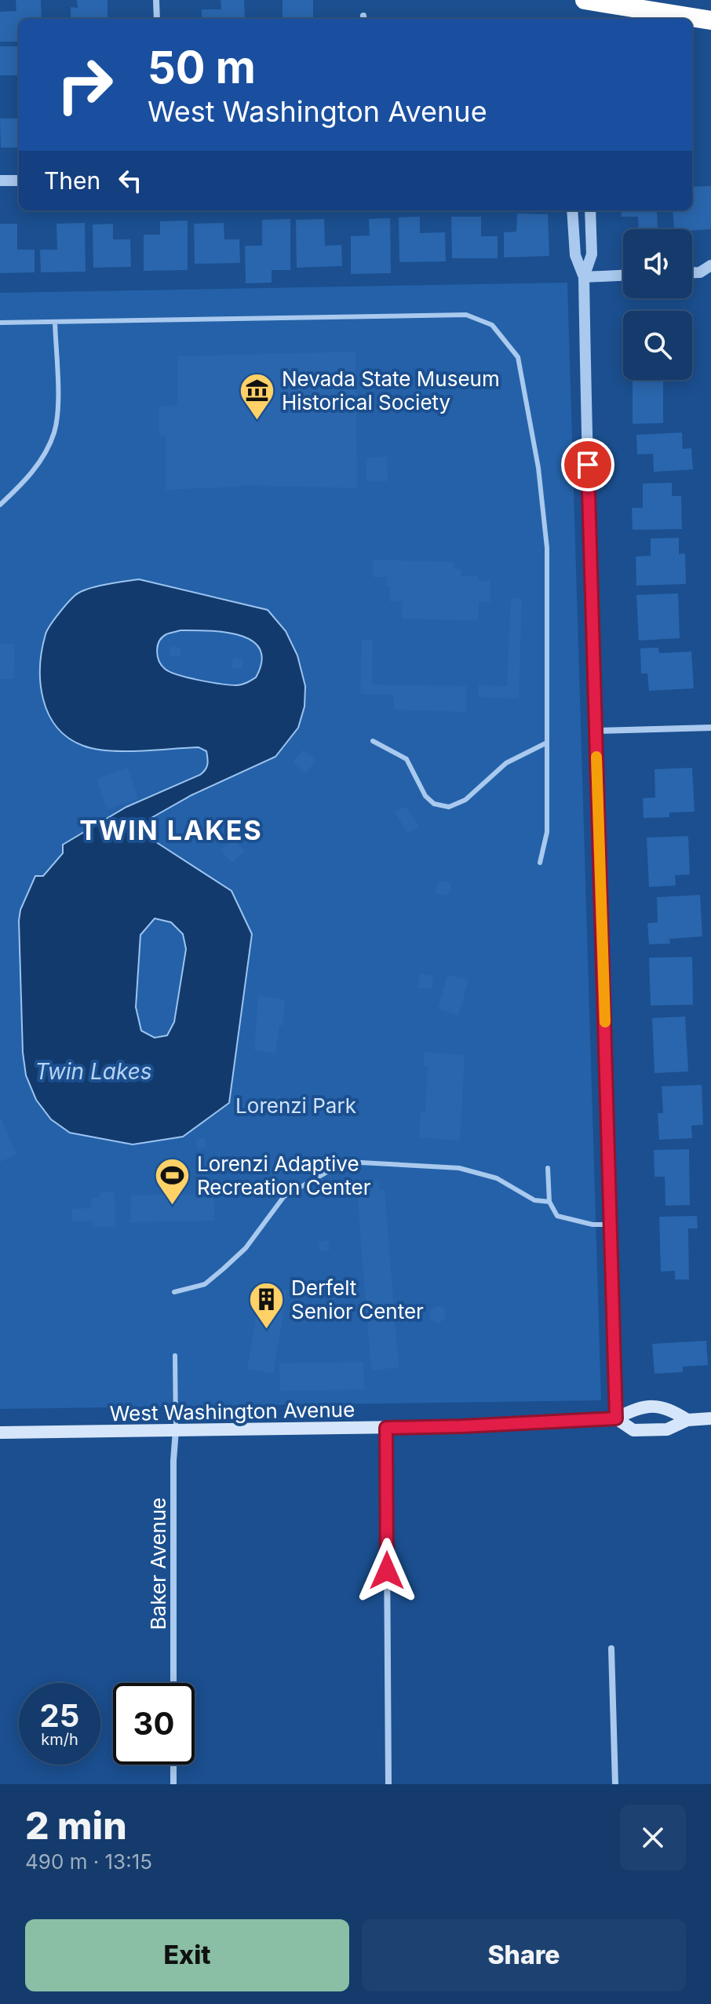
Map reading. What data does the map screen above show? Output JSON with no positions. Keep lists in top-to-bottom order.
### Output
{
  "streets": {
    "main road": ["West Washington Avenue"],
    "street": ["Baker Avenue"]
  },
  "crossings": [
    ["West Washington Avenue", "Baker Avenue"]
  ],
  "districts": ["TWIN LAKES"],
  "water": ["Twin Lakes"],
  "parks": ["Lorenzi Park"],
  "places": {
    "museum": ["Nevada State Museum Historical Society"],
    "sports": ["Lorenzi Adaptive Recreation Center"],
    "building": ["Derfelt Senior Center"]
  },
  "page": {
    "turn": ["50 m", "West Washington Avenue"],
    "then": "Then",
    "speed": "25 km/h",
    "limit": "30",
    "heading": ["2 min", "490 m · 13:15"],
    "buttons": ["Exit", "Share"]
  }
}
